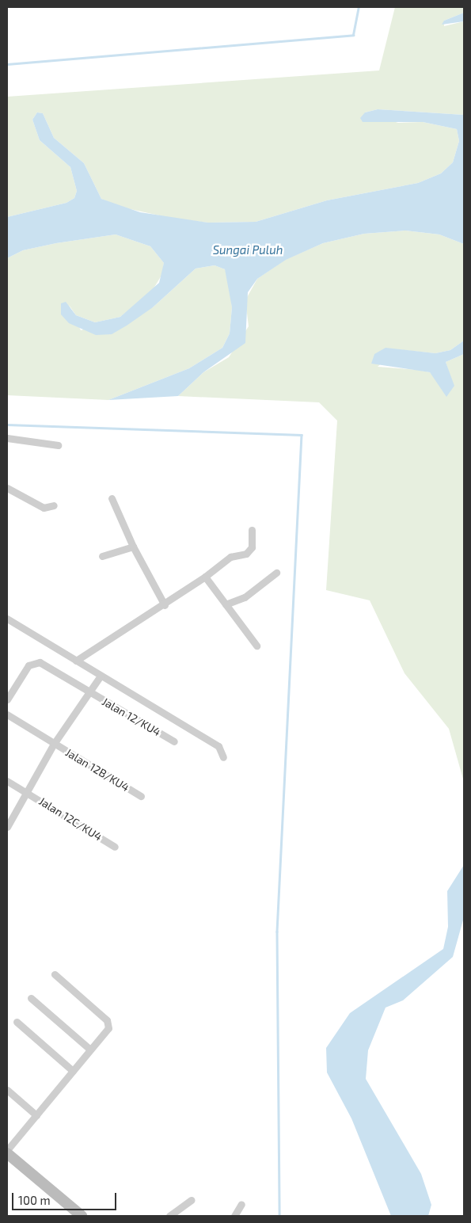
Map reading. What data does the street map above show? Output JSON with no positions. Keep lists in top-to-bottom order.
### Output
{
  "streets": {
    "street": ["Jalan 12/KU4", "Jalan 12B/KU4", "Jalan 12C/KU4"]
  },
  "water": ["Sungai Puluh"],
  "scale_bar": "100 m"
}
